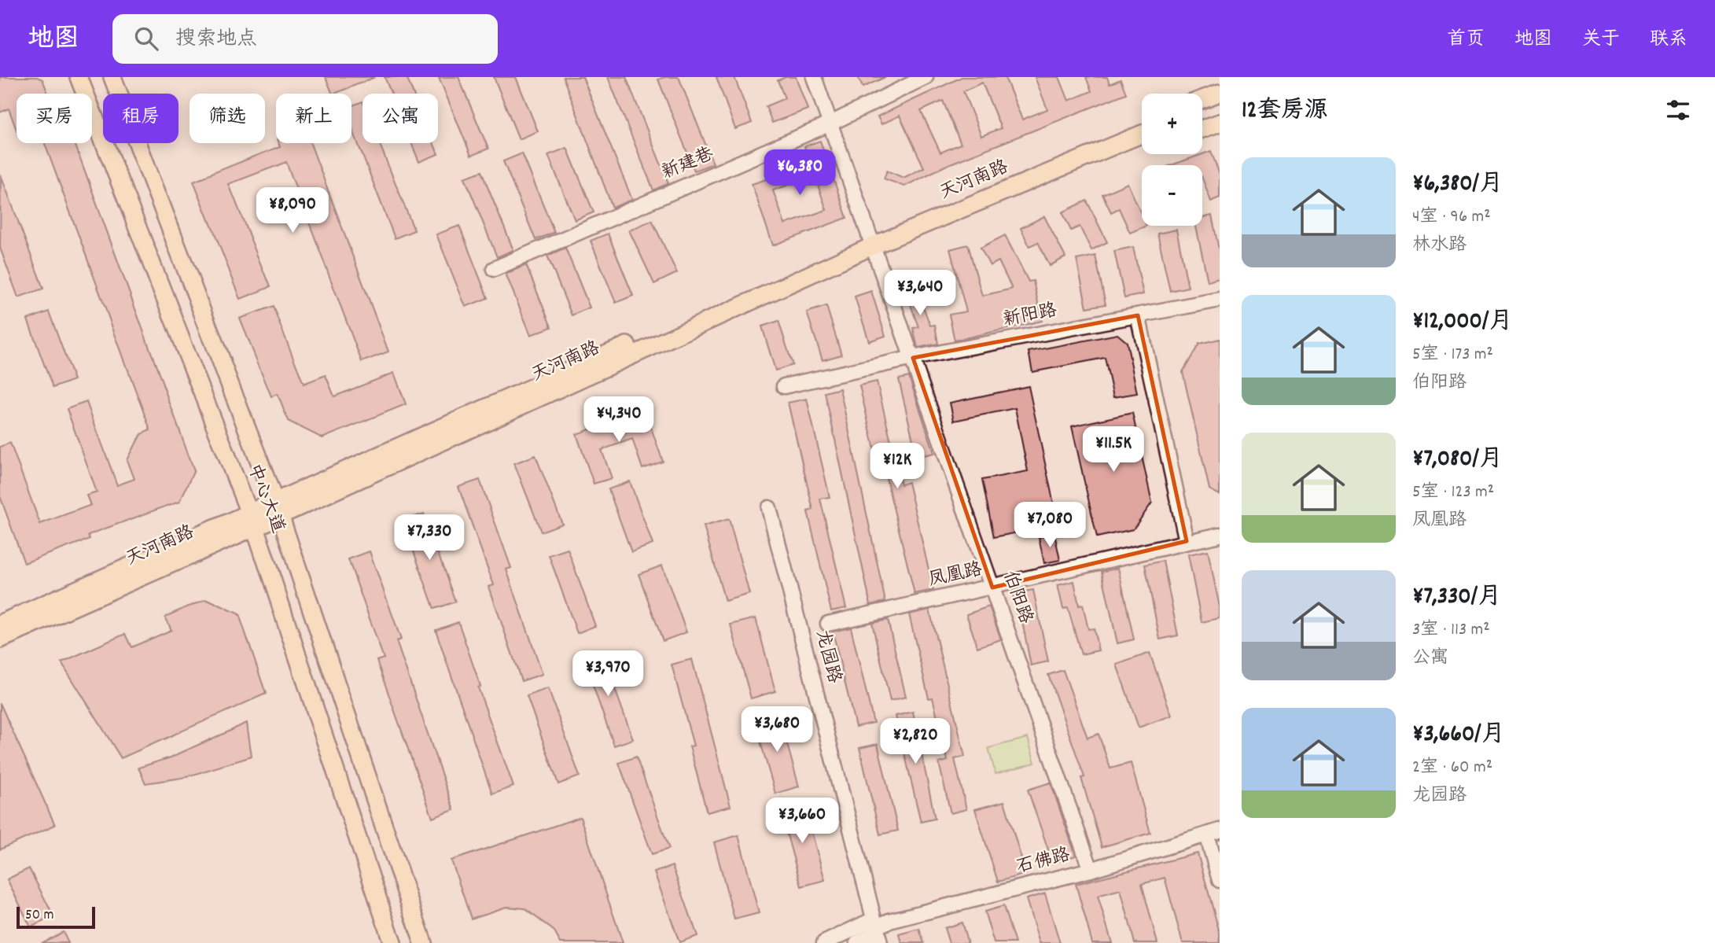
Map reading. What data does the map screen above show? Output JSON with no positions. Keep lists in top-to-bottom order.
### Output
{
  "streets": {
    "main road": ["天河南路", "中心大道"],
    "street": [
      "新建巷",
      "新阳路",
      "凤凰路",
      "伯阳路",
      "龙园路",
      "石佛路"
    ]
  },
  "crossings": [
    ["新建巷", "伯阳路"],
    ["天河南路", "中心大道"],
    ["天河南路", "伯阳路"],
    ["新阳路", "伯阳路"],
    ["凤凰路", "伯阳路"],
    ["伯阳路", "石佛路"],
    ["龙园路", "石佛路"]
  ],
  "scale_bar": "50 m",
  "page": {
    "header": "地图",
    "search": "搜索地点",
    "nav": [
      "首页",
      "地图",
      "关于",
      "联系"
    ],
    "heading": "12套房源",
    "map_buttons": ["+", "−"],
    "chip": [
      "买房",
      "租房",
      "筛选",
      "新上",
      "公寓"
    ],
    "list": [
      {
        "name": "¥6,380/月",
        "note": "4室 · 96 m² · 林水路"
      },
      {
        "name": "¥12,000/月",
        "note": "5室 · 173 m² · 伯阳路"
      },
      {
        "name": "¥7,080/月",
        "note": "5室 · 123 m² · 凤凰路"
      },
      {
        "name": "¥7,330/月",
        "note": "3室 · 113 m² · 公寓"
      },
      {
        "name": "¥3,660/月",
        "note": "2室 · 60 m² · 龙园路"
      }
    ],
    "price": [
      "¥6,380",
      "¥8,090",
      "¥3,640",
      "¥4,340",
      "¥11.5K",
      "¥12K",
      "¥7,080",
      "¥7,330",
      "¥3,970",
      "¥3,680",
      "¥2,820",
      "¥3,660"
    ],
    "scale": "50 m"
  }
}
